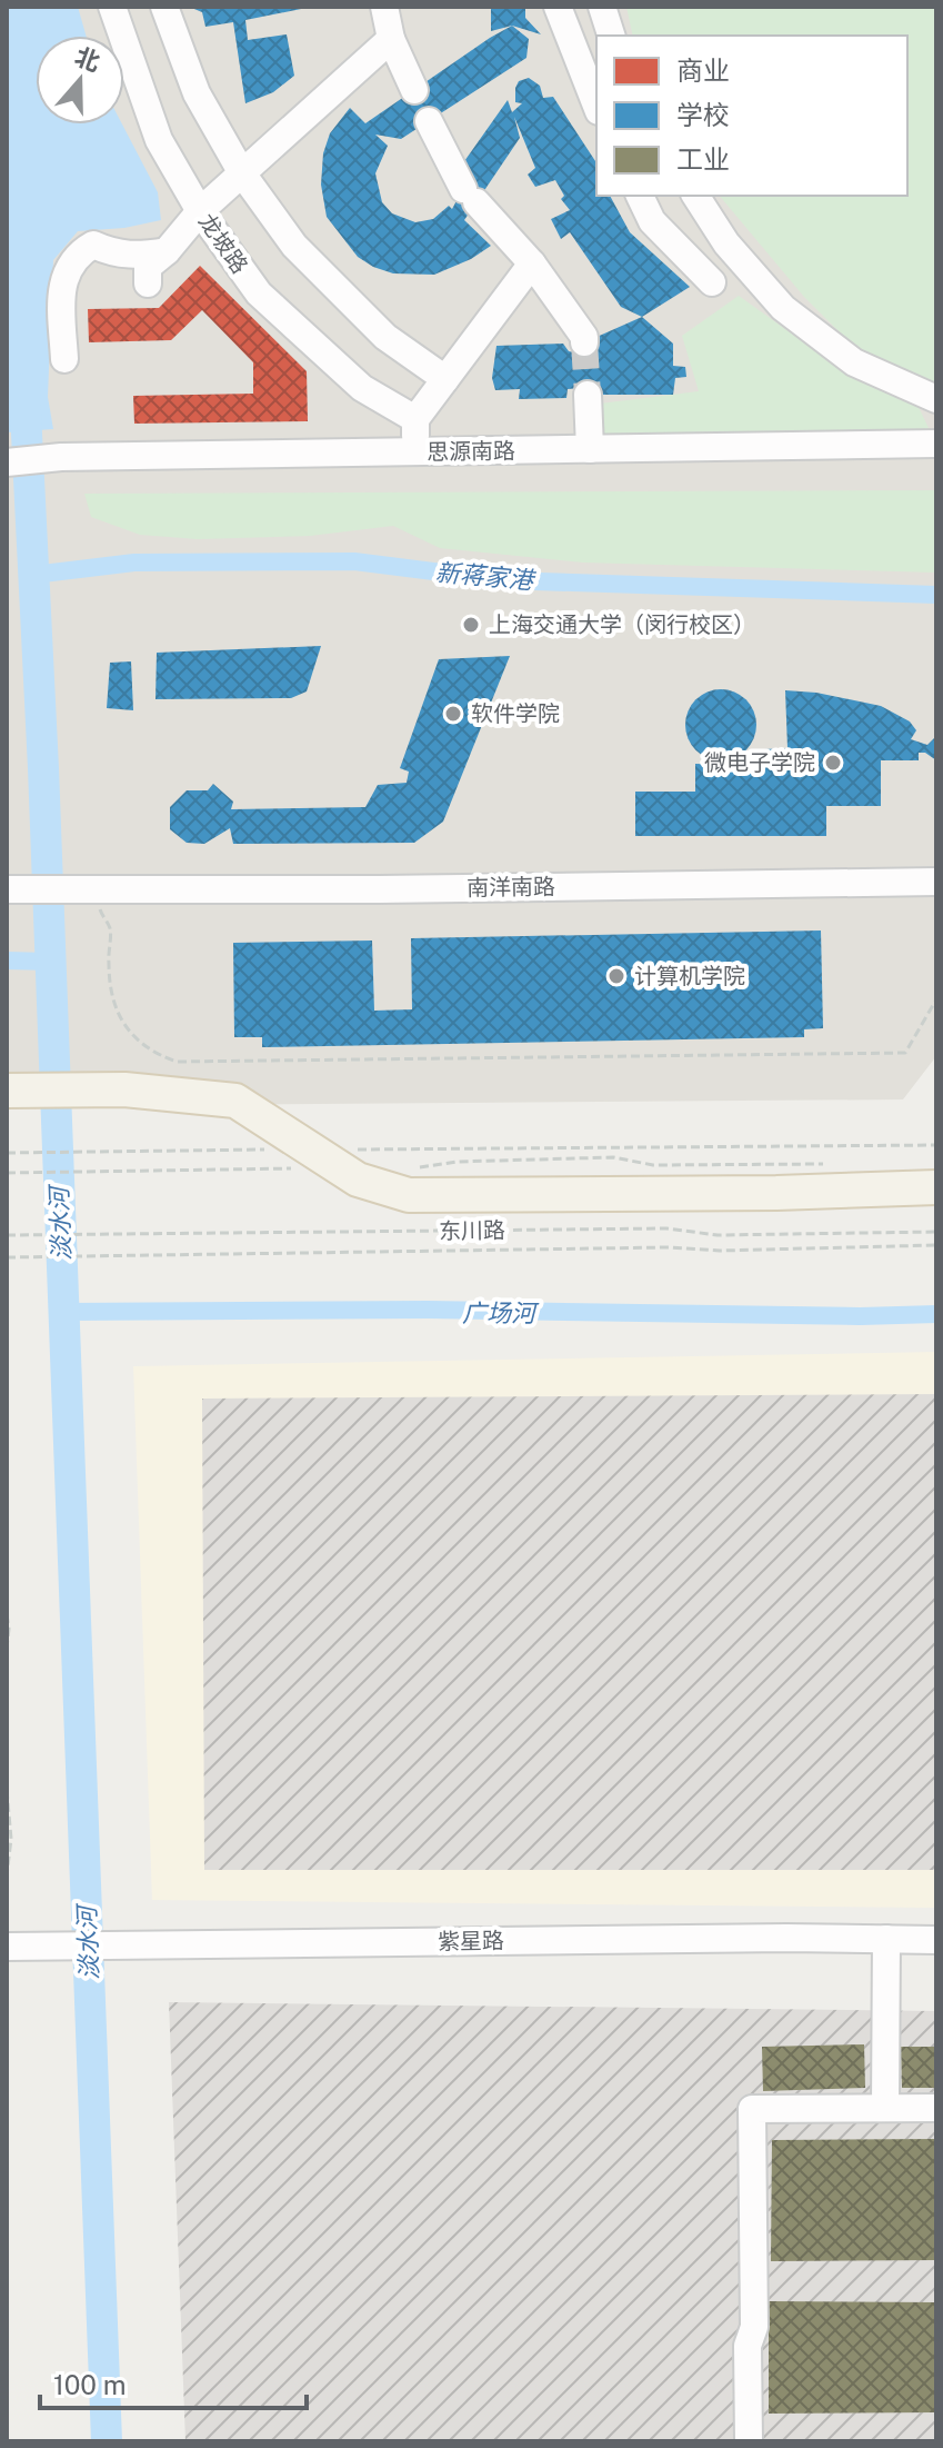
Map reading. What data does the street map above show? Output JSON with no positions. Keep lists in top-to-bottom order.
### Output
{
  "streets": {
    "main road": ["东川路"],
    "street": [
      "龙坡路",
      "思源南路",
      "南洋南路",
      "紫星路"
    ]
  },
  "water": ["新蒋家港", "淡水河", "广场河"],
  "places": [
    "上海交通大学（闵行校区）",
    "软件学院",
    "微电子学院",
    "计算机学院"
  ],
  "legend": ["商业", "学校", "工业"],
  "scale_bar": "100 m",
  "north": "top"
}
